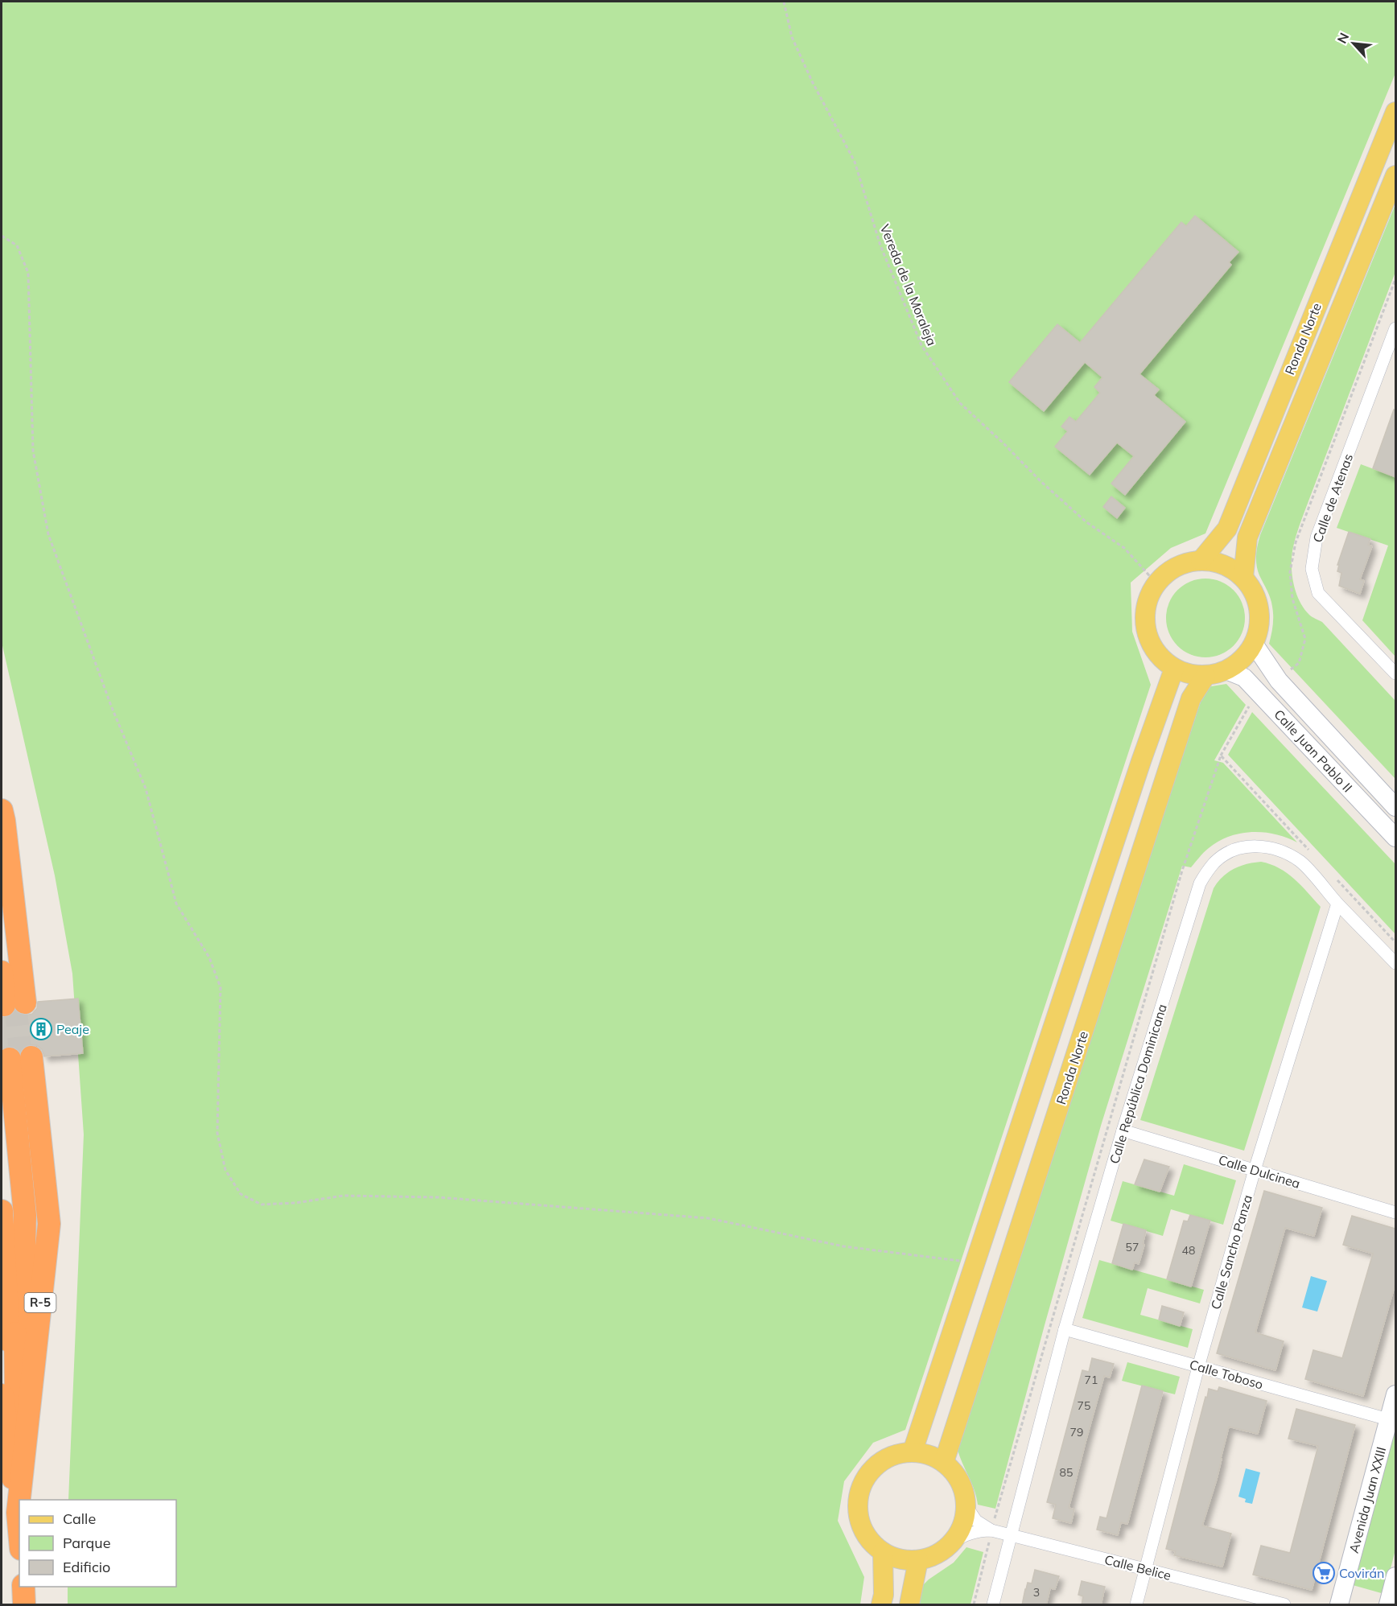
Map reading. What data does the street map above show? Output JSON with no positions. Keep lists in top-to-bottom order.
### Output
{
  "streets": {
    "highway": ["R-5"],
    "main road": ["Ronda Norte", "Calle Juan Pablo II", "Avenida Juan XXIII"],
    "street": [
      "Calle de Atenas",
      "Calle República Dominicana",
      "Calle Dulcinea",
      "Calle Sancho Panza",
      "Calle Toboso",
      "Calle Belice"
    ],
    "path": ["Vereda de la Moraleja"]
  },
  "crossings": [
    ["Vereda de la Moraleja", "Ronda Norte"],
    ["Vereda de la Moraleja", "Calle Juan Pablo II"],
    ["Ronda Norte", "Calle Juan Pablo II"],
    ["Ronda Norte", "Calle Belice"],
    ["Calle República Dominicana", "Calle Dulcinea"],
    ["Calle República Dominicana", "Calle Sancho Panza"],
    ["Calle República Dominicana", "Calle Toboso"],
    ["Calle República Dominicana", "Calle Belice"],
    ["Calle Dulcinea", "Calle Sancho Panza"],
    ["Calle Sancho Panza", "Calle Toboso"],
    ["Calle Sancho Panza", "Calle Belice"],
    ["Calle Toboso", "Avenida Juan XXIII"]
  ],
  "places": {
    "building": ["Peaje"],
    "supermarket": ["Covirán"]
  },
  "house_numbers": [
    "57",
    "48",
    "71",
    "75",
    "79",
    "85",
    "3"
  ],
  "legend": ["Calle", "Parque", "Edificio"],
  "north": "top left"
}
